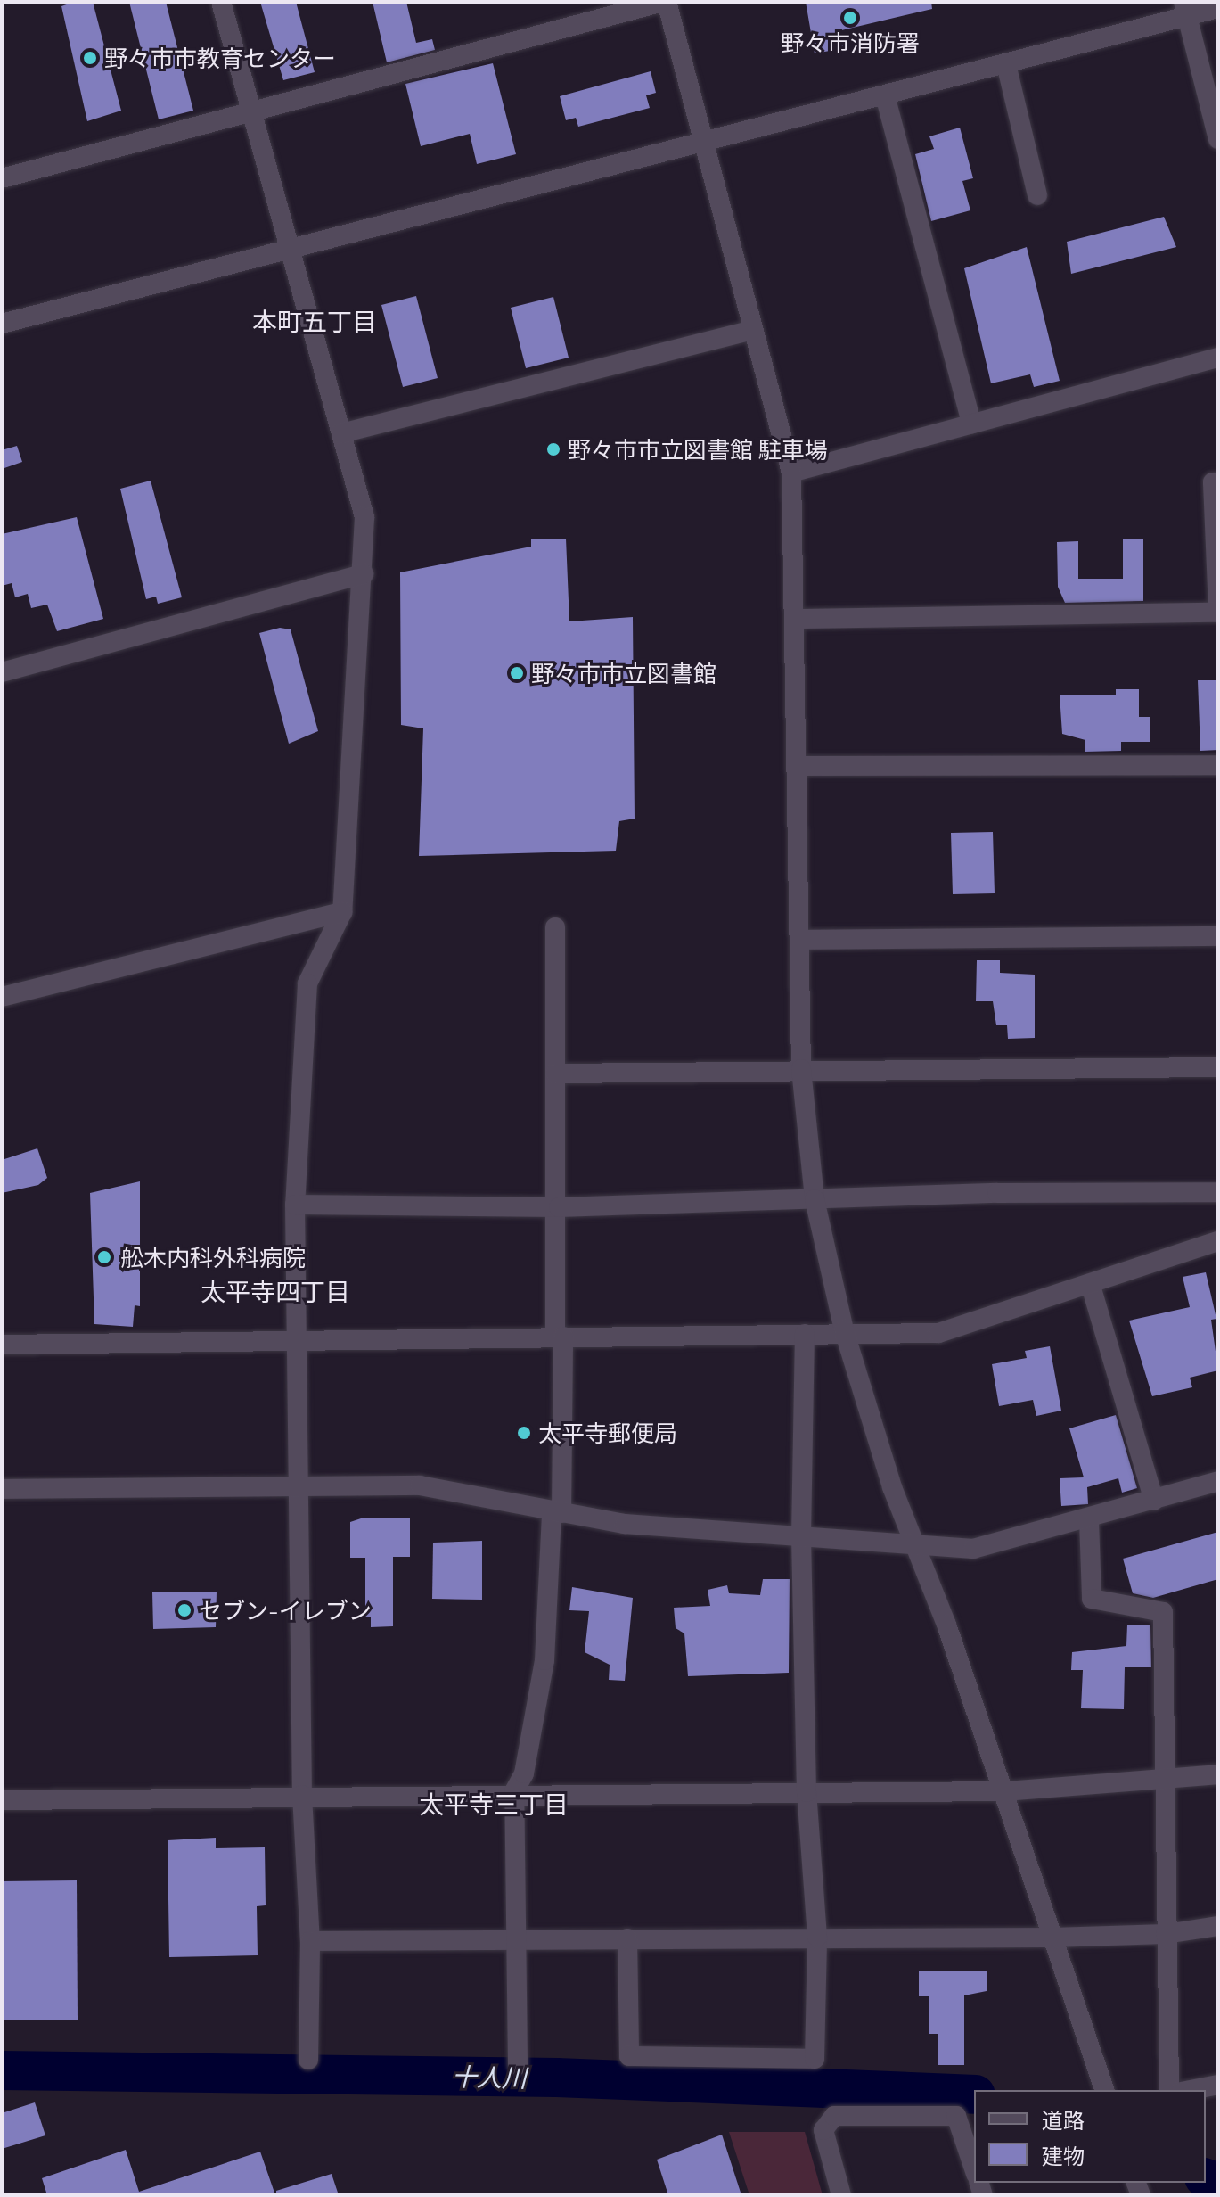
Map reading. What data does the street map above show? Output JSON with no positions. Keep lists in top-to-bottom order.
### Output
{
  "districts": ["本町五丁目", "太平寺四丁目", "太平寺三丁目"],
  "water": ["十人川"],
  "places": [
    "野々市消防署",
    "野々市市教育センター",
    "野々市市立図書館 駐車場",
    "野々市市立図書館",
    "舩木内科外科病院",
    "太平寺郵便局",
    "セブン-イレブン"
  ],
  "legend": ["道路", "建物"]
}
